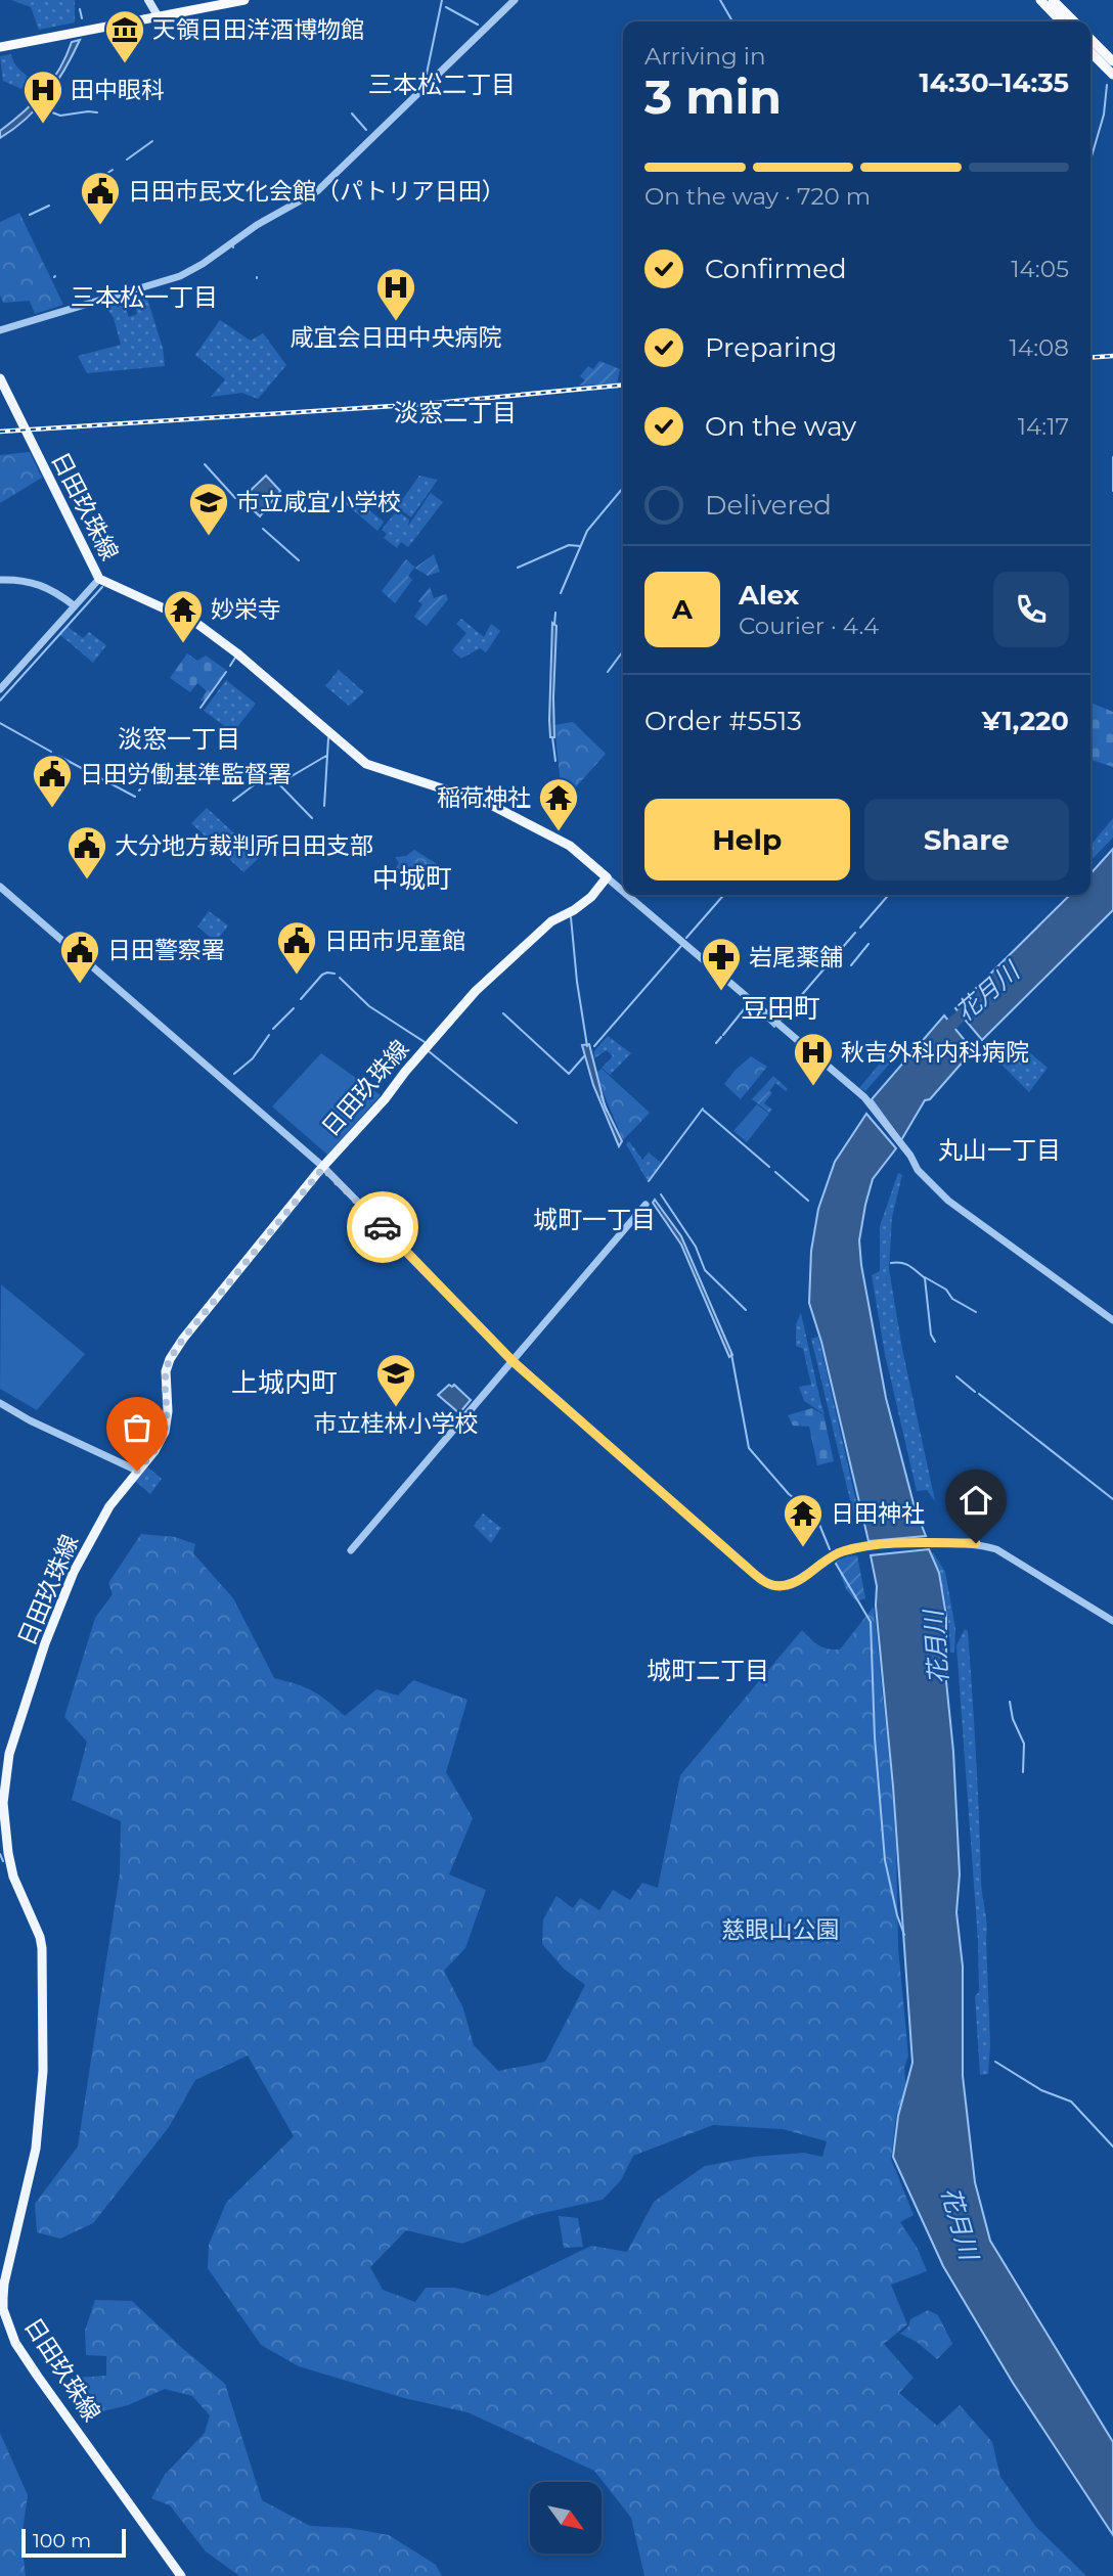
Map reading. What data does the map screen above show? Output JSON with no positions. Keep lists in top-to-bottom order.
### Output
{
  "streets": {
    "main road": ["日田玖珠線"]
  },
  "districts": [
    "三本松二丁目",
    "三本松一丁目",
    "淡窓二丁目",
    "淡窓一丁目",
    "中城町",
    "豆田町",
    "丸山一丁目",
    "城町一丁目",
    "上城内町",
    "城町二丁目"
  ],
  "water": ["花月川"],
  "parks": ["慈眼山公園"],
  "places": {
    "museum": ["天領日田洋酒博物館"],
    "hospital": ["田中眼科", "咸宜会日田中央病院", "秋吉外科内科病院"],
    "public building": [
      "日田市民文化会館（パトリア日田）",
      "日田労働基準監督署",
      "大分地方裁判所日田支部",
      "日田市児童館",
      "日田警察署"
    ],
    "school or university": ["市立咸宜小学校", "市立桂林小学校"],
    "temple": ["妙栄寺", "稲荷神社", "日田神社"],
    "pharmacy": ["岩尾薬舗"]
  },
  "scale_bar": "100 m",
  "north": "bottom right",
  "page": {
    "heading": ["3 min", "Arriving in", "14:30–14:35"],
    "panel": [
      "Alex",
      "Courier · 4.4",
      "Order #5513",
      "¥1,220"
    ],
    "bar": "On the way · 720 m",
    "list": [
      ["Confirmed", "14:05"],
      ["Preparing", "14:08"],
      ["On the way", "14:17"],
      "Delivered"
    ],
    "round": "A",
    "buttons": ["Help", "Share"],
    "scale": "100 m"
  }
}
